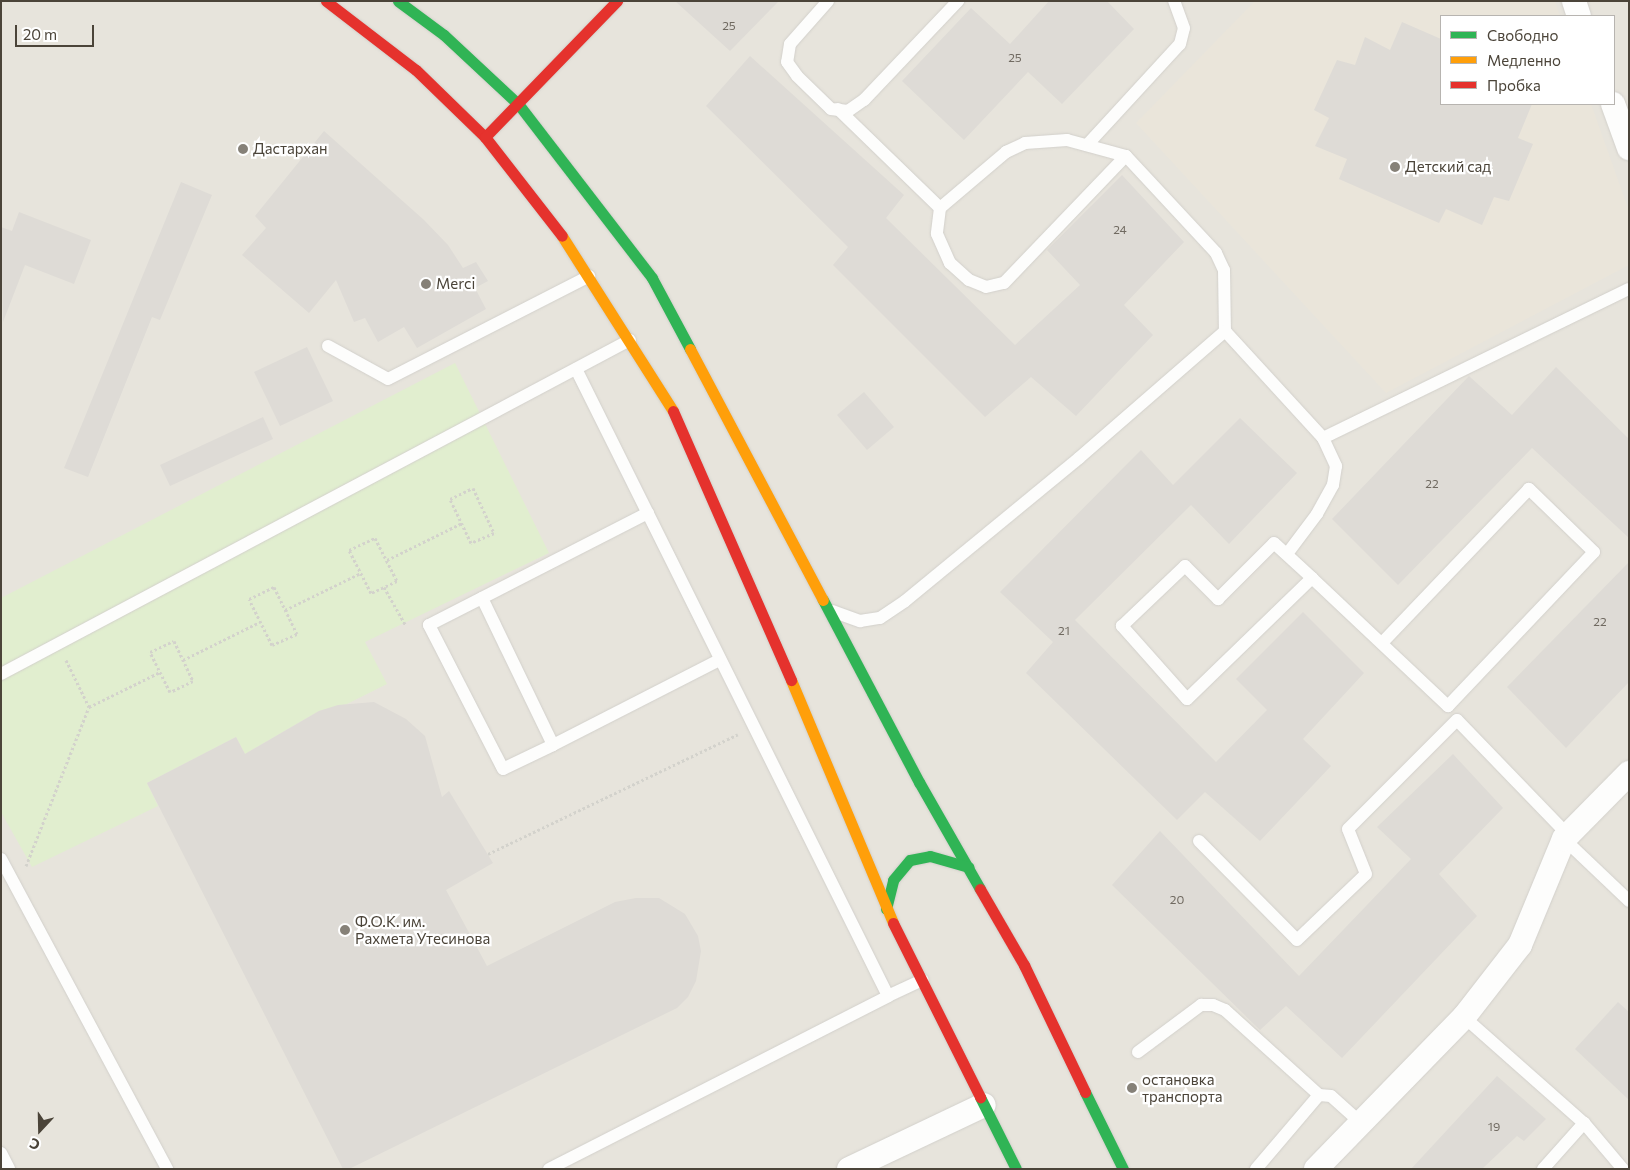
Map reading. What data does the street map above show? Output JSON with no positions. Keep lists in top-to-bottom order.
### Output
{
  "places": [
    "Дастархан",
    "Детский сад",
    "Merci",
    "Ф.О.К. им. Рахмета Утесинова",
    "остановка транспорта"
  ],
  "house_numbers": [
    "25",
    "25",
    "24",
    "22",
    "22",
    "21",
    "20",
    "19"
  ],
  "legend": ["Свободно", "Медленно", "Пробка"],
  "scale_bar": "20 m",
  "north": "bottom"
}
